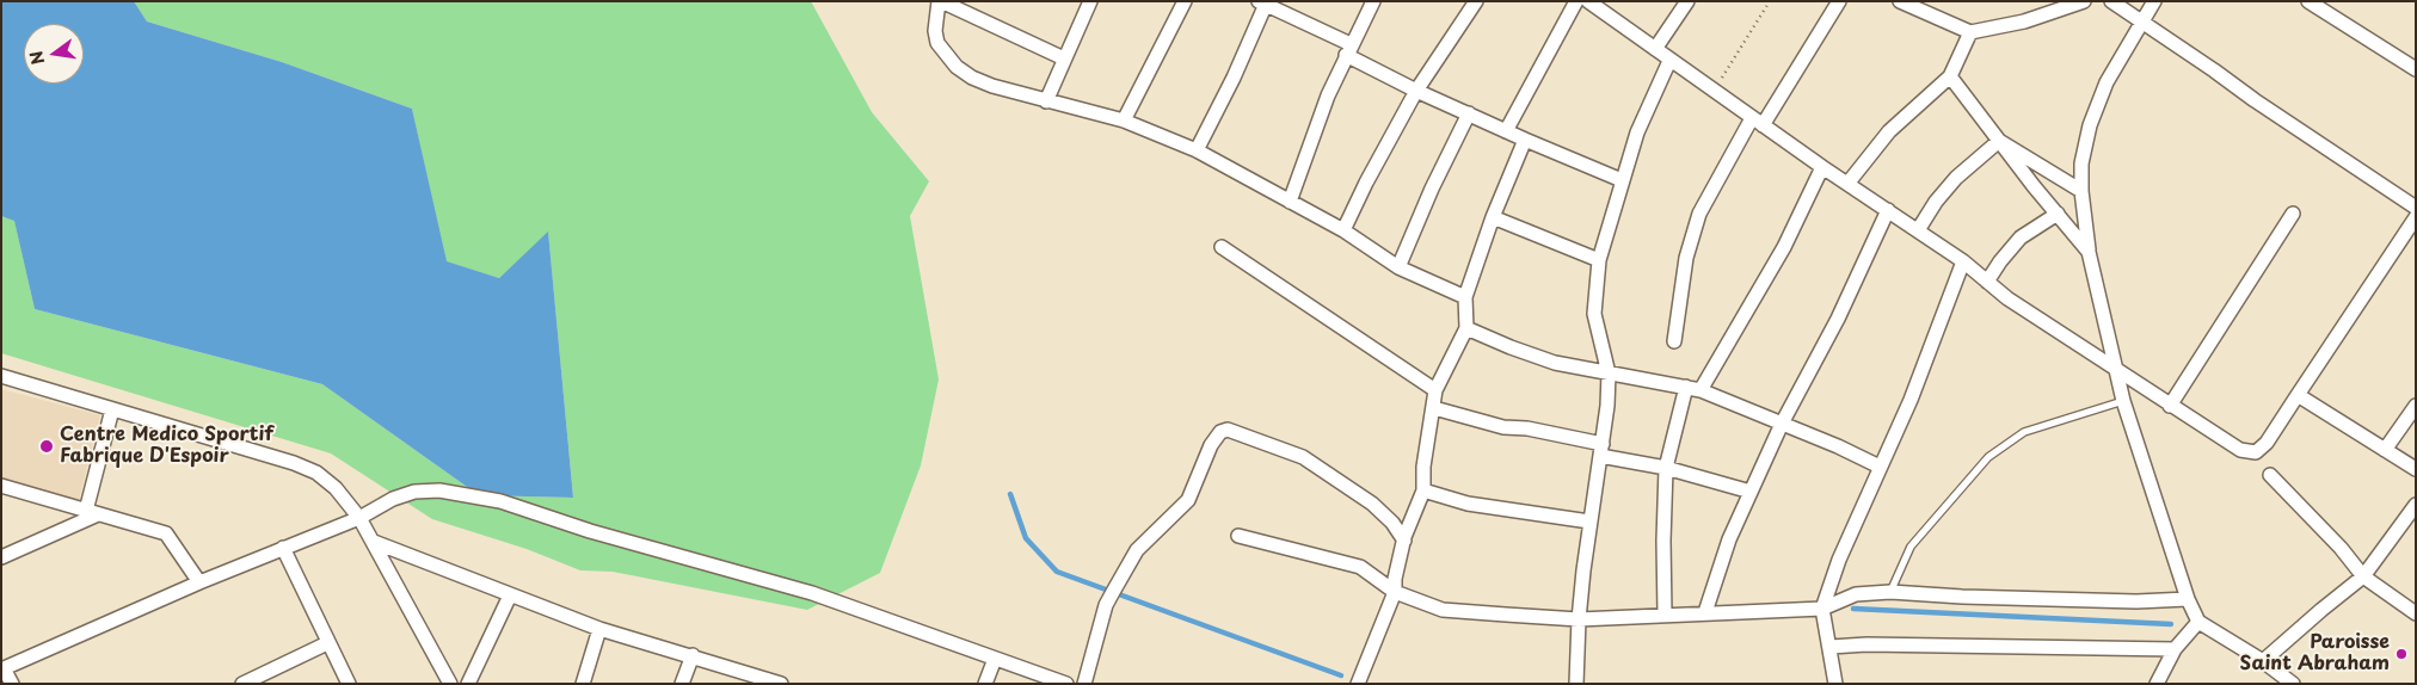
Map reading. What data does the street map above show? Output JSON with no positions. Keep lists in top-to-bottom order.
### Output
{
  "places": ["Centre Medico Sportif Fabrique D'Espoir", "Paroisse Saint Abraham"],
  "north": "left"
}
